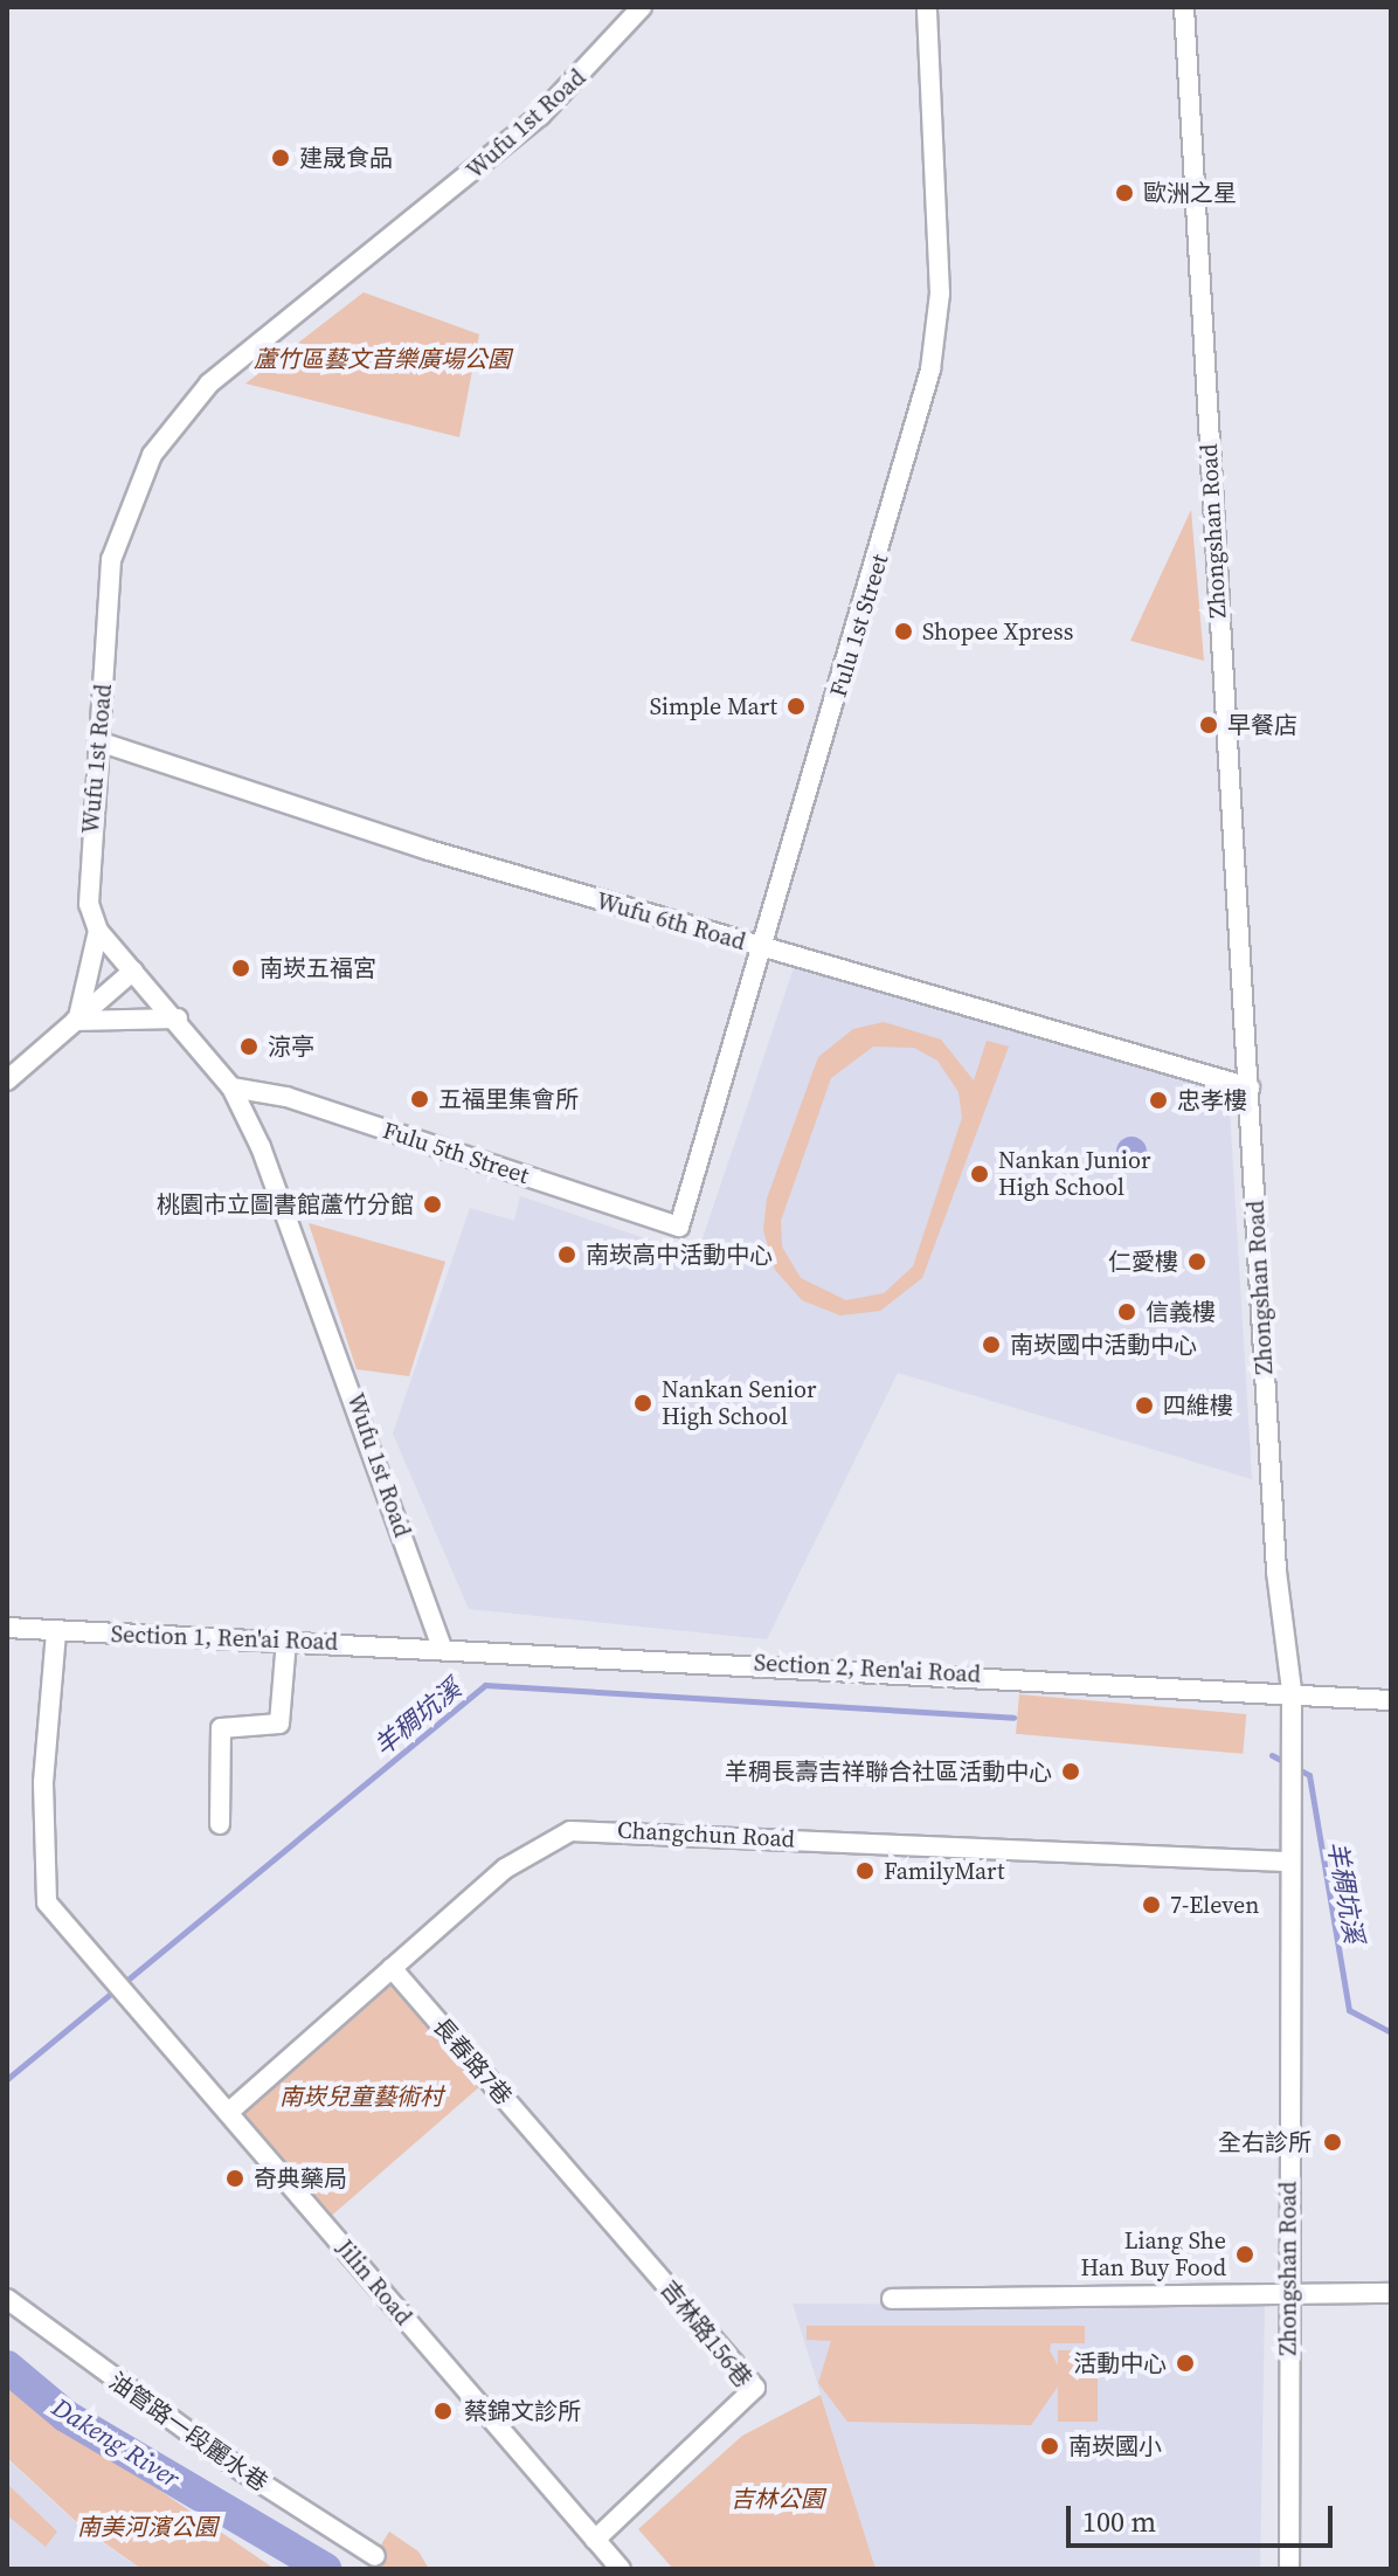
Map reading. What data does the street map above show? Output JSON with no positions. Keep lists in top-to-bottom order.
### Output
{
  "streets": {
    "street": [
      "Wufu 1st Road",
      "Zhongshan Road",
      "Fulu 1st Street",
      "Wufu 6th Road",
      "Fulu 5th Street",
      "Section 1, Ren'ai Road",
      "Section 2, Ren'ai Road",
      "Changchun Road",
      "長春路7巷",
      "Jilin Road",
      "吉林路156巷",
      "油管路一段麗水巷"
    ]
  },
  "crossings": [
    ["Wufu 1st Road", "Wufu 6th Road"],
    ["Wufu 1st Road", "Fulu 5th Street"],
    ["Wufu 1st Road", "Section 1, Ren'ai Road"],
    ["Wufu 1st Road", "Section 2, Ren'ai Road"],
    ["Zhongshan Road", "Wufu 6th Road"],
    ["Zhongshan Road", "Section 2, Ren'ai Road"],
    ["Zhongshan Road", "Changchun Road"],
    ["Fulu 1st Street", "Wufu 6th Road"],
    ["Fulu 1st Street", "Fulu 5th Street"],
    ["Section 1, Ren'ai Road", "Section 2, Ren'ai Road"],
    ["Section 1, Ren'ai Road", "Jilin Road"],
    ["Changchun Road", "長春路7巷"],
    ["Changchun Road", "Jilin Road"],
    ["長春路7巷", "吉林路156巷"],
    ["Jilin Road", "吉林路156巷"]
  ],
  "water": ["羊稠坑溪", "Dakeng River"],
  "parks": [
    "蘆竹區藝文音樂廣場公園",
    "南崁兒童藝術村",
    "吉林公園",
    "南美河濱公園"
  ],
  "places": [
    "建晟食品",
    "歐洲之星",
    "Shopee Xpress",
    "Simple Mart",
    "早餐店",
    "南崁五福宮",
    "涼亭",
    "五福里集會所",
    "忠孝樓",
    "Nankan Junior High School",
    "桃園市立圖書館蘆竹分館",
    "南崁高中活動中心",
    "仁愛樓",
    "信義樓",
    "南崁國中活動中心",
    "Nankan Senior High School",
    "四維樓",
    "羊稠長壽吉祥聯合社區活動中心",
    "FamilyMart",
    "7-Eleven",
    "全右診所",
    "奇典藥局",
    "Liang She Han Buy Food",
    "活動中心",
    "蔡錦文診所",
    "南崁國小"
  ],
  "scale_bar": "100 m"
}
